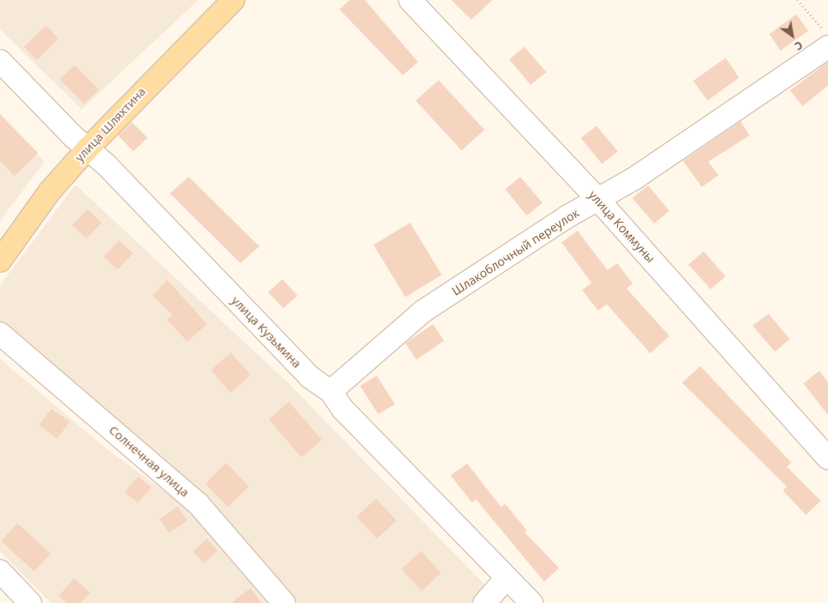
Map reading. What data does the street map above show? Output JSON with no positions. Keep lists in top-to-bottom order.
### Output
{
  "streets": {
    "main road": ["улица Шляхтина"],
    "street": [
      "улица Коммуны",
      "Шлакоблочный переулок",
      "улица Кузьмина",
      "Солнечная улица"
    ]
  },
  "crossings": [
    ["улица Шляхтина", "улица Кузьмина"],
    ["улица Коммуны", "Шлакоблочный переулок"],
    ["Шлакоблочный переулок", "улица Кузьмина"]
  ],
  "north": "bottom right"
}
